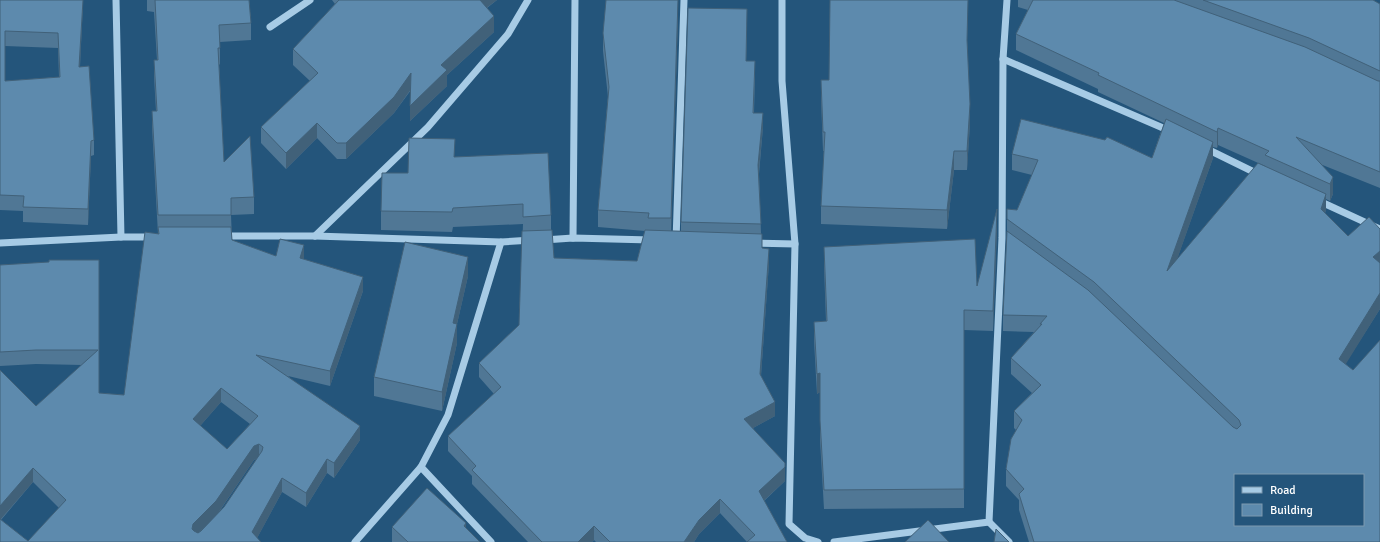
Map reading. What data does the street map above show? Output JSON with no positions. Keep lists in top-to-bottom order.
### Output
{
  "legend": ["Road", "Building"]
}
